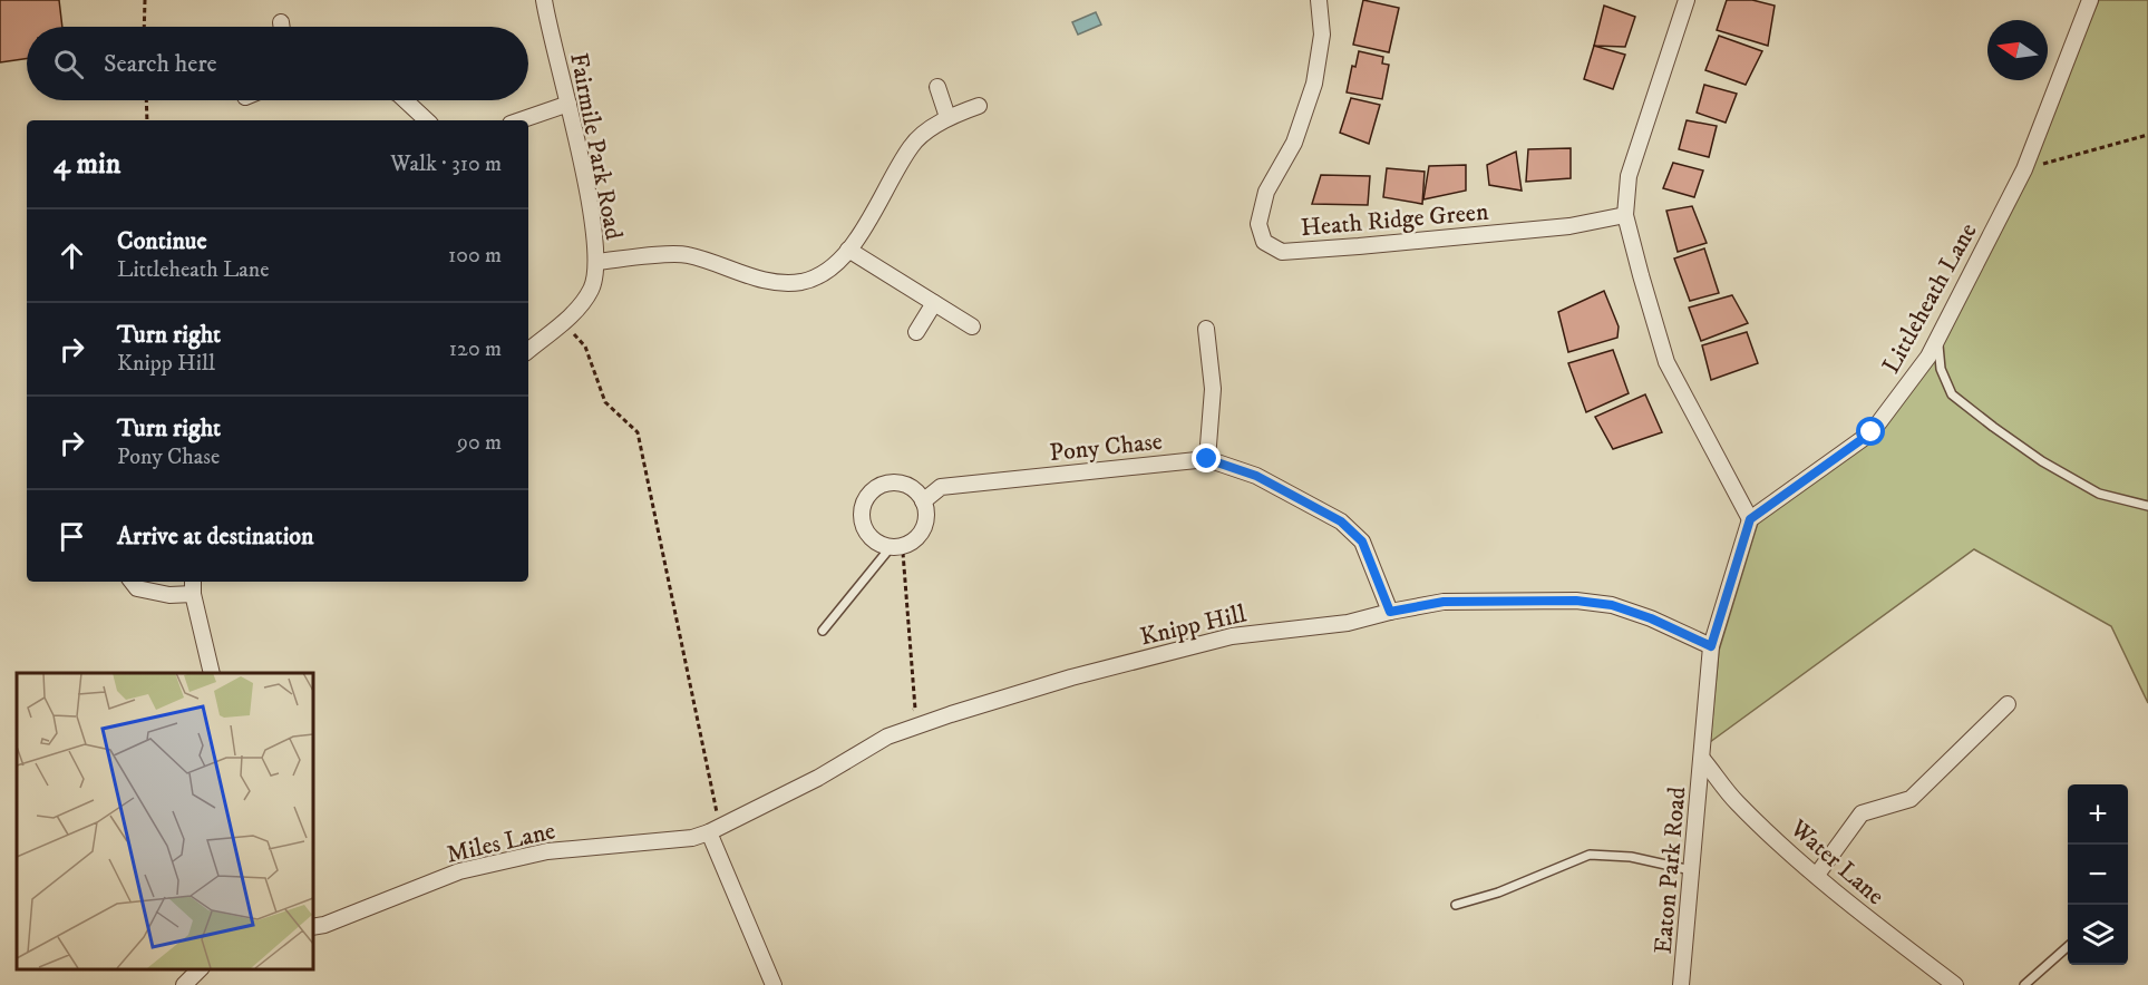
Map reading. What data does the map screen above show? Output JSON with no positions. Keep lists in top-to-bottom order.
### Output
{
  "streets": {
    "street": [
      "Fairmile Park Road",
      "Heath Ridge Green",
      "Littleheath Lane",
      "Pony Chase",
      "Knipp Hill",
      "Miles Lane",
      "Water Lane",
      "Eaton Park Road"
    ]
  },
  "crossings": [
    ["Pony Chase", "Knipp Hill"],
    ["Knipp Hill", "Miles Lane"],
    ["Water Lane", "Eaton Park Road"]
  ],
  "north": "left",
  "page": {
    "search": "Search here",
    "heading": ["4 min", "Walk · 310 m"],
    "list": [
      ["Continue", "Littleheath Lane", "100 m"],
      ["Turn right", "Knipp Hill", "120 m"],
      ["Turn right", "Pony Chase", "90 m"],
      "Arrive at destination"
    ],
    "map_buttons": ["+", "−"]
  }
}
